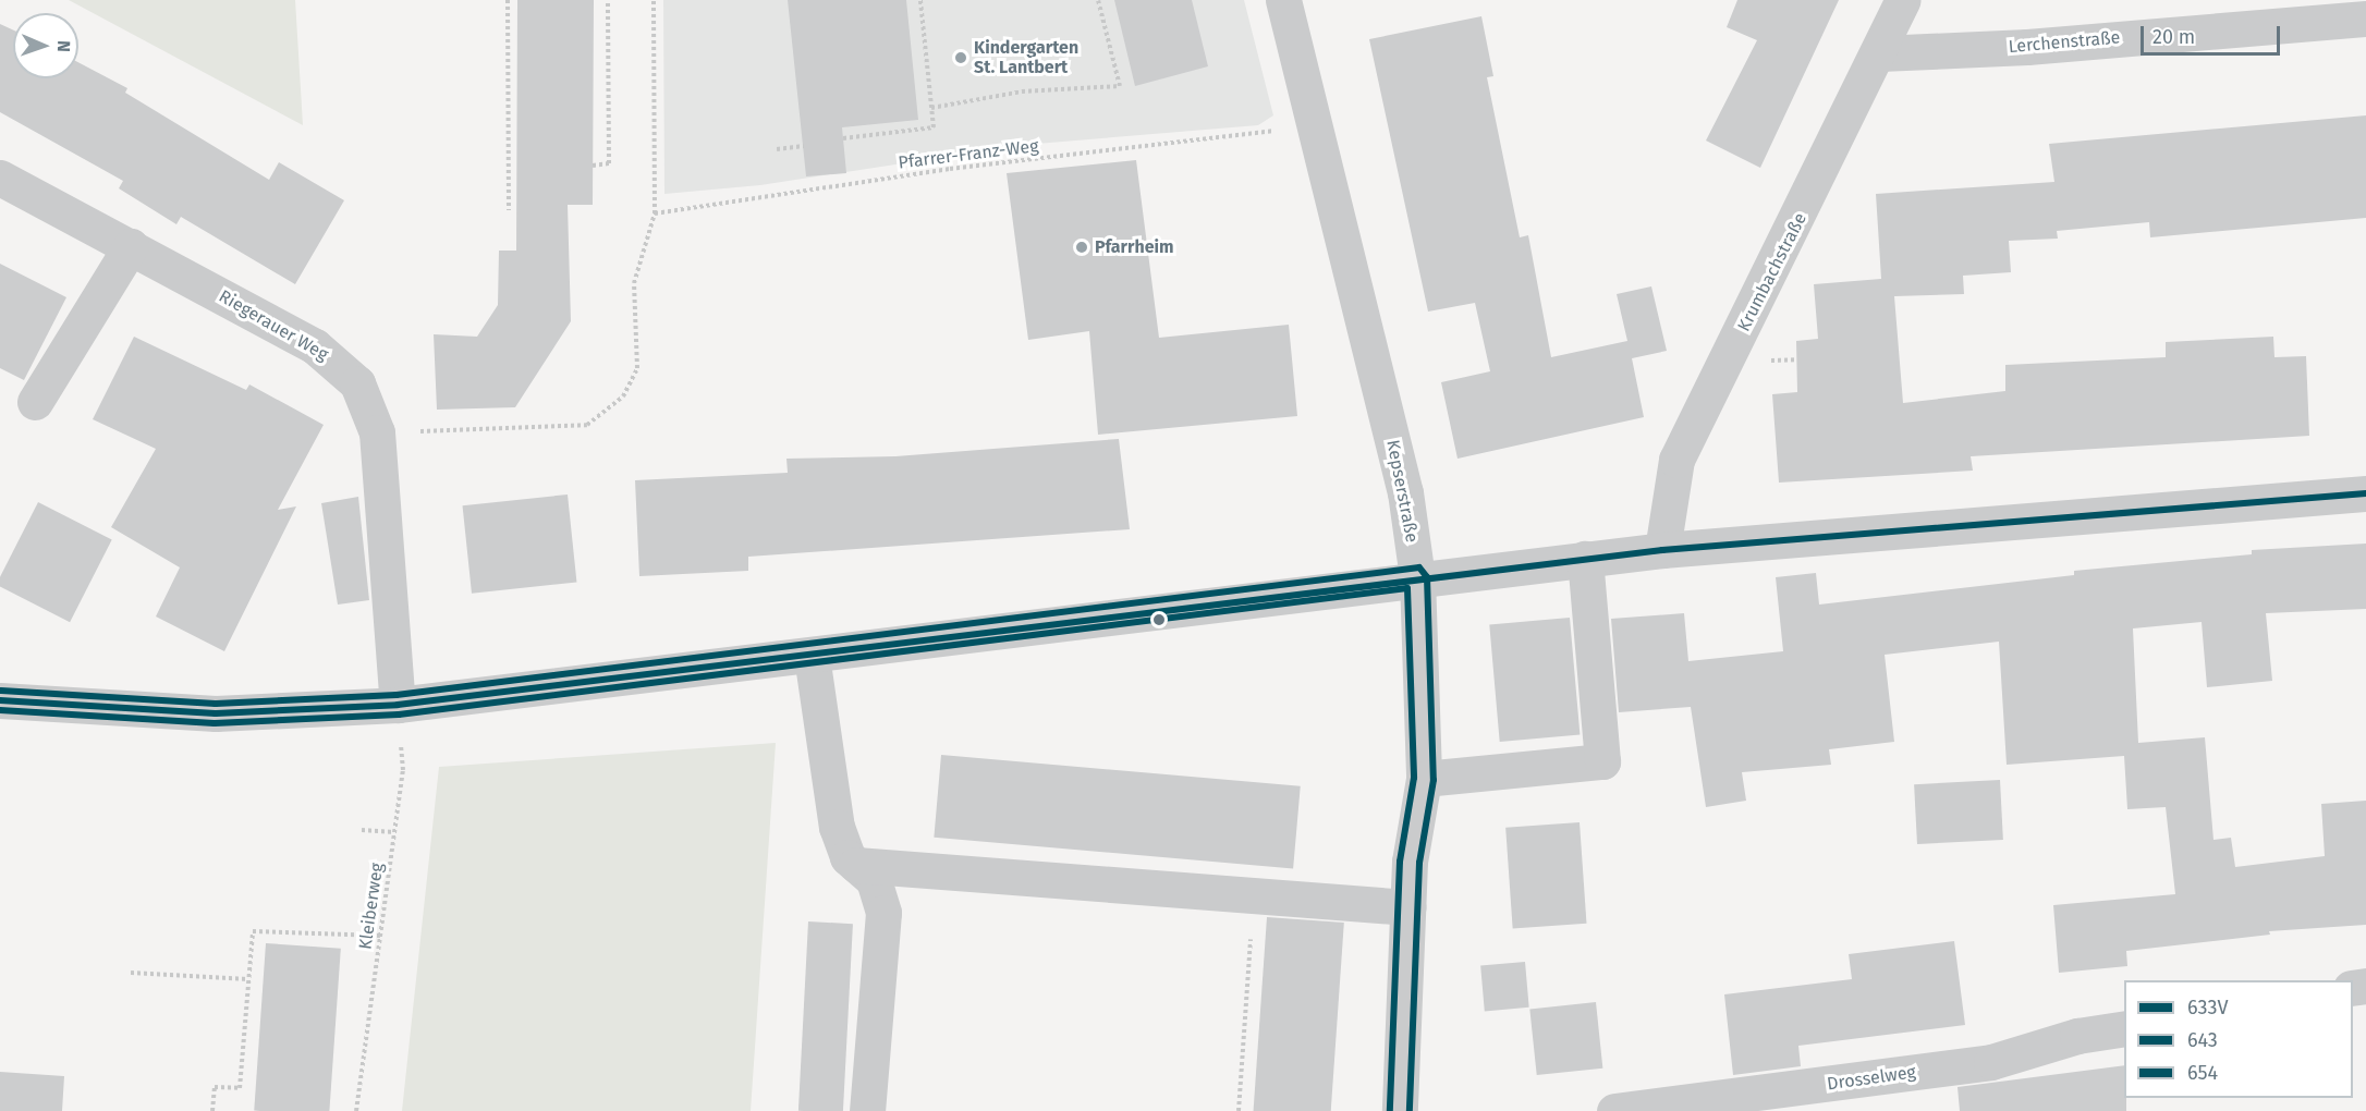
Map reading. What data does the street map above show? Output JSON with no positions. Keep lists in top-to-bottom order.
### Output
{
  "streets": {
    "street": [
      "Lerchenstraße",
      "Krumbachstraße",
      "Riegerauer Weg",
      "Kepserstraße",
      "Drosselweg"
    ],
    "path": ["Pfarrer-Franz-Weg", "Kleiberweg"]
  },
  "crossings": [
    ["Lerchenstraße", "Krumbachstraße"],
    ["Riegerauer Weg", "Kleiberweg"]
  ],
  "places": ["Kindergarten St. Lantbert", "Pfarrheim"],
  "lines": ["transit line 633V", "transit line 654", "transit line 643"],
  "legend": ["633V", "643", "654"],
  "scale_bar": "20 m",
  "north": "right"
}
